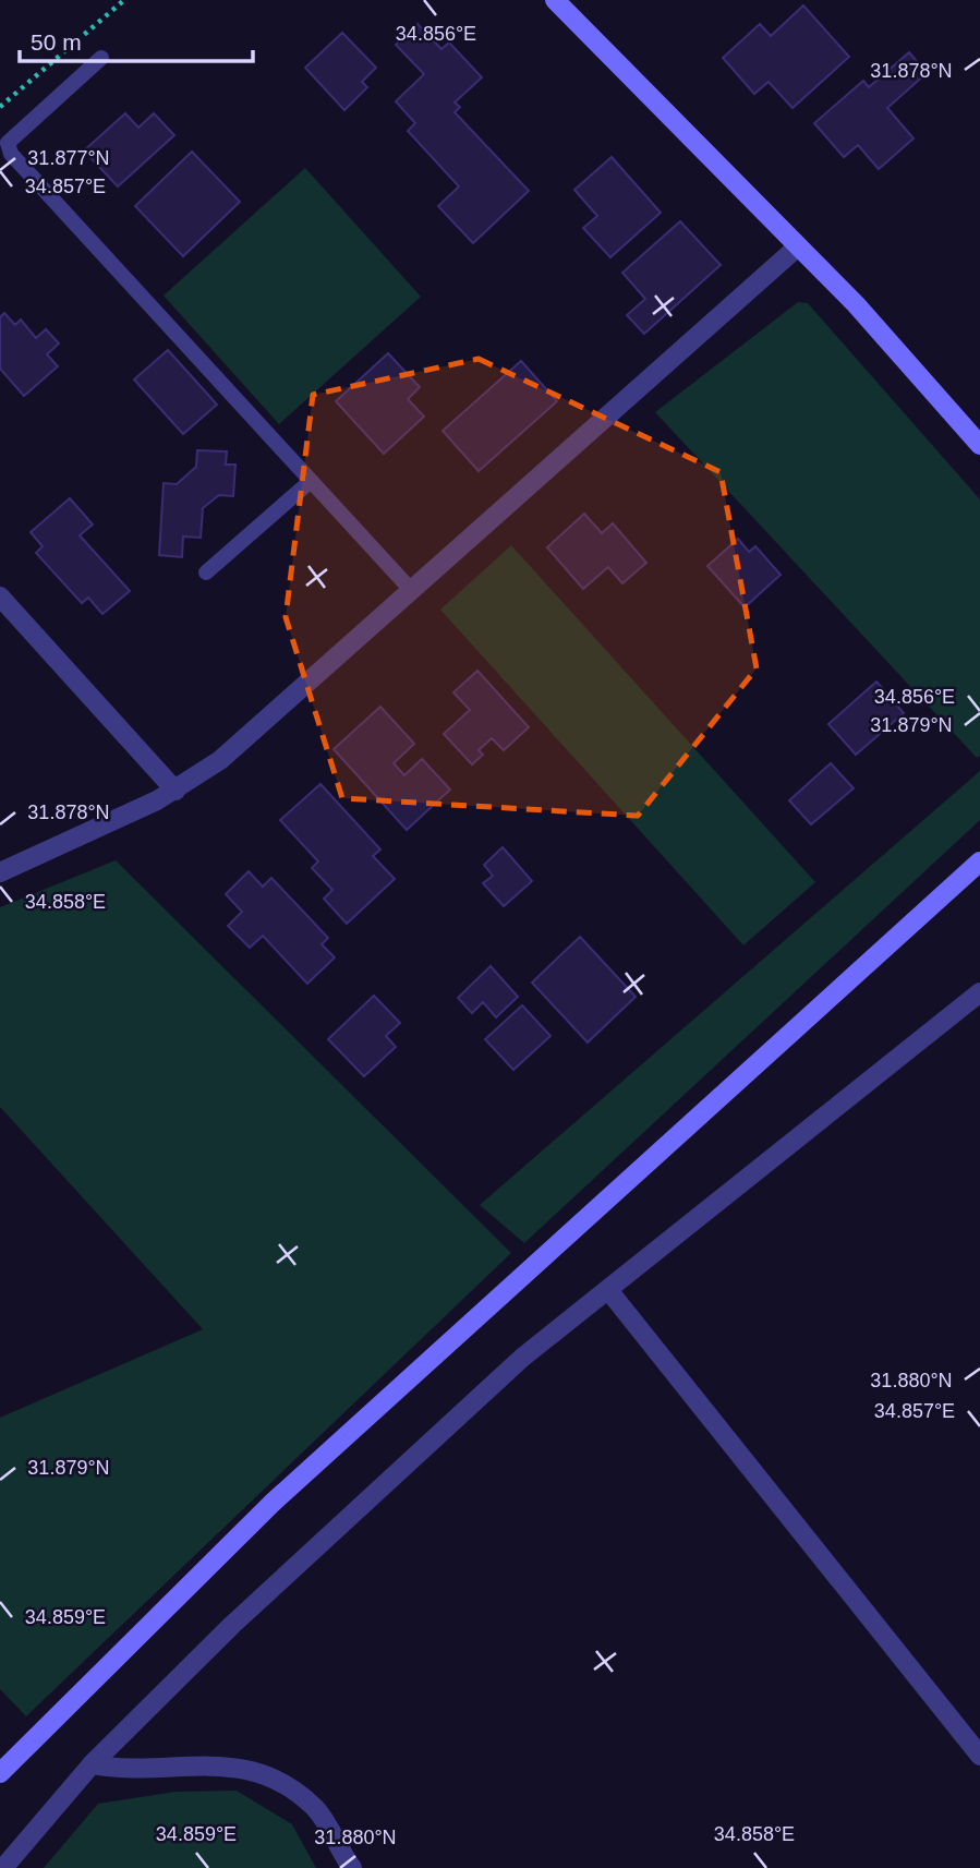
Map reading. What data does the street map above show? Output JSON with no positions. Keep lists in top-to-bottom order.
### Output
{
  "scale_bar": "50 m",
  "coordinates": [
    "34.856°E",
    "31.878°N",
    "31.877°N",
    "34.857°E",
    "31.879°N",
    "34.858°E",
    "31.880°N",
    "34.859°E"
  ]
}
